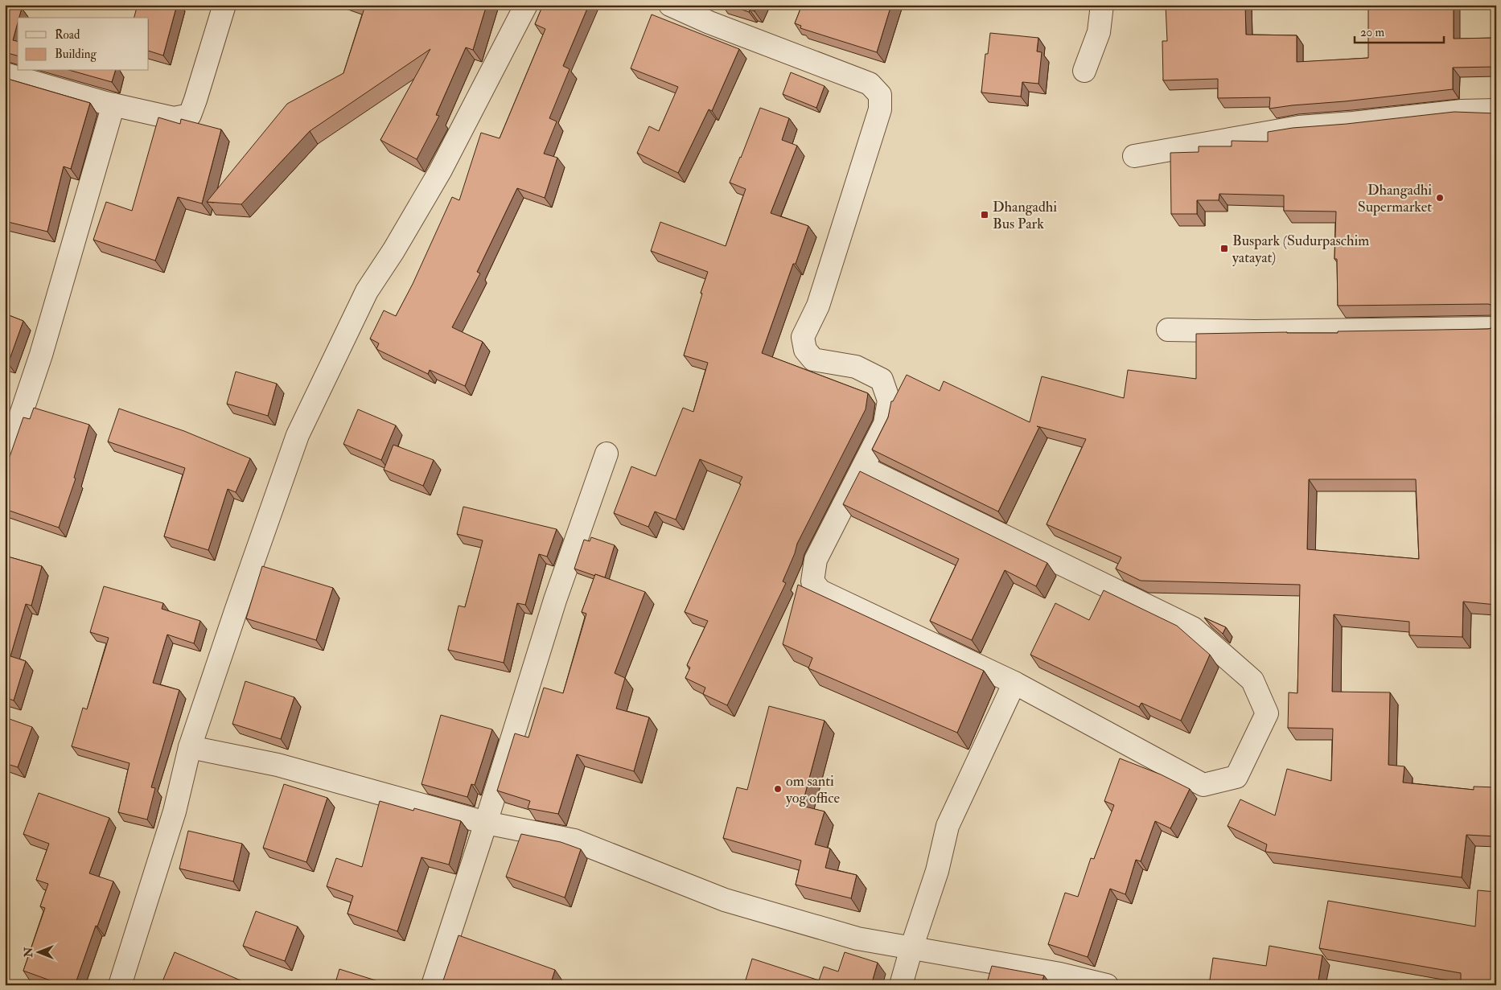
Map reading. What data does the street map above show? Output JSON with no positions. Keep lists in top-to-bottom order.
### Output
{
  "places": {
    "other": ["Dhangadhi Supermarket", "om santi yog office"],
    "transit": ["Dhangadhi Bus Park", "Buspark (Sudurpaschim yatayat)"]
  },
  "legend": ["Road", "Building"],
  "scale_bar": "20 m",
  "north": "left"
}
